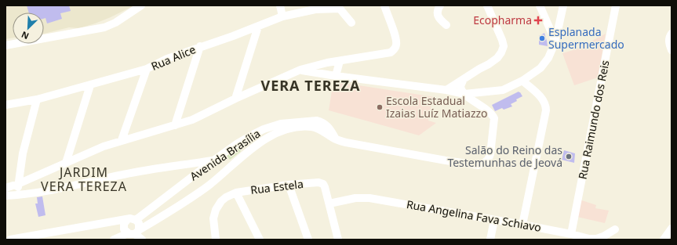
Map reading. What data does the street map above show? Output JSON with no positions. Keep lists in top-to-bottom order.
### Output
{
  "streets": {
    "street": [
      "Rua Alice",
      "Rua Raimundo dos Reis",
      "Avenida Brasília",
      "Rua Estela",
      "Rua Angelina Fava Schiavo"
    ]
  },
  "crossings": [
    ["Rua Raimundo dos Reis", "Rua Angelina Fava Schiavo"],
    ["Rua Estela", "Rua Angelina Fava Schiavo"]
  ],
  "districts": ["VERA TEREZA", "JARDIM VERA TEREZA"],
  "places": {
    "health": ["Ecopharma"],
    "other": ["Esplanada Supermercado", "Escola Estadual Izaias Luíz Matiazzo", "Salão do Reino das Testemunhas de Jeová"]
  },
  "north": "bottom left"
}
